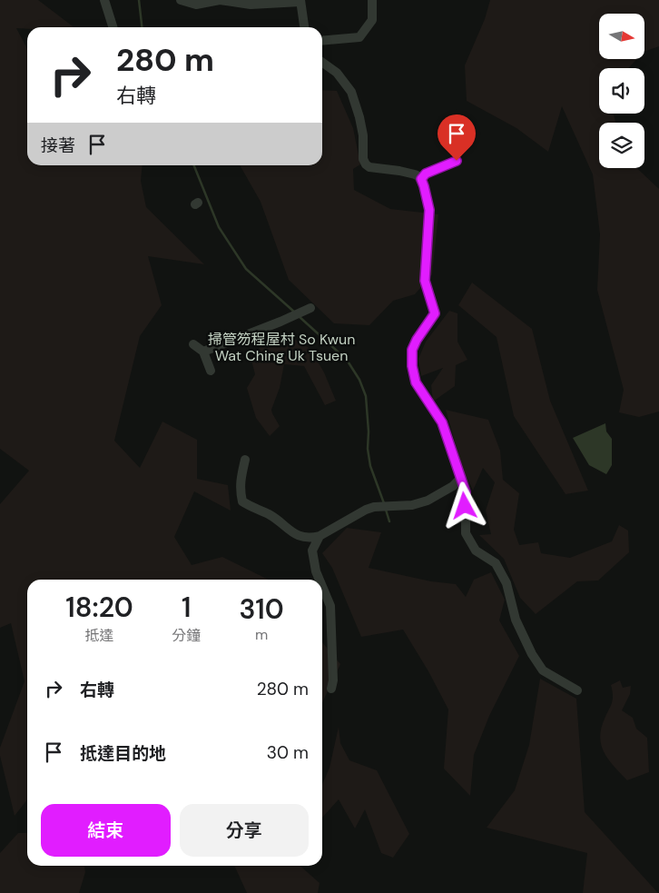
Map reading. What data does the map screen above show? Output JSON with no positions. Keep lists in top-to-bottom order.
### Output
{
  "districts": ["掃管笏程屋村 So Kwun Wat Ching Uk Tsuen"],
  "north": "right",
  "page": {
    "turn": ["280 m", "右轉"],
    "then": "接著",
    "eta": [
      "18:20",
      "抵達",
      "1",
      "分鐘",
      "310",
      "m"
    ],
    "list": [
      {
        "name": "右轉",
        "value": "280 m"
      },
      {
        "name": "抵達目的地",
        "value": "30 m"
      }
    ],
    "buttons": ["結束", "分享"]
  }
}
